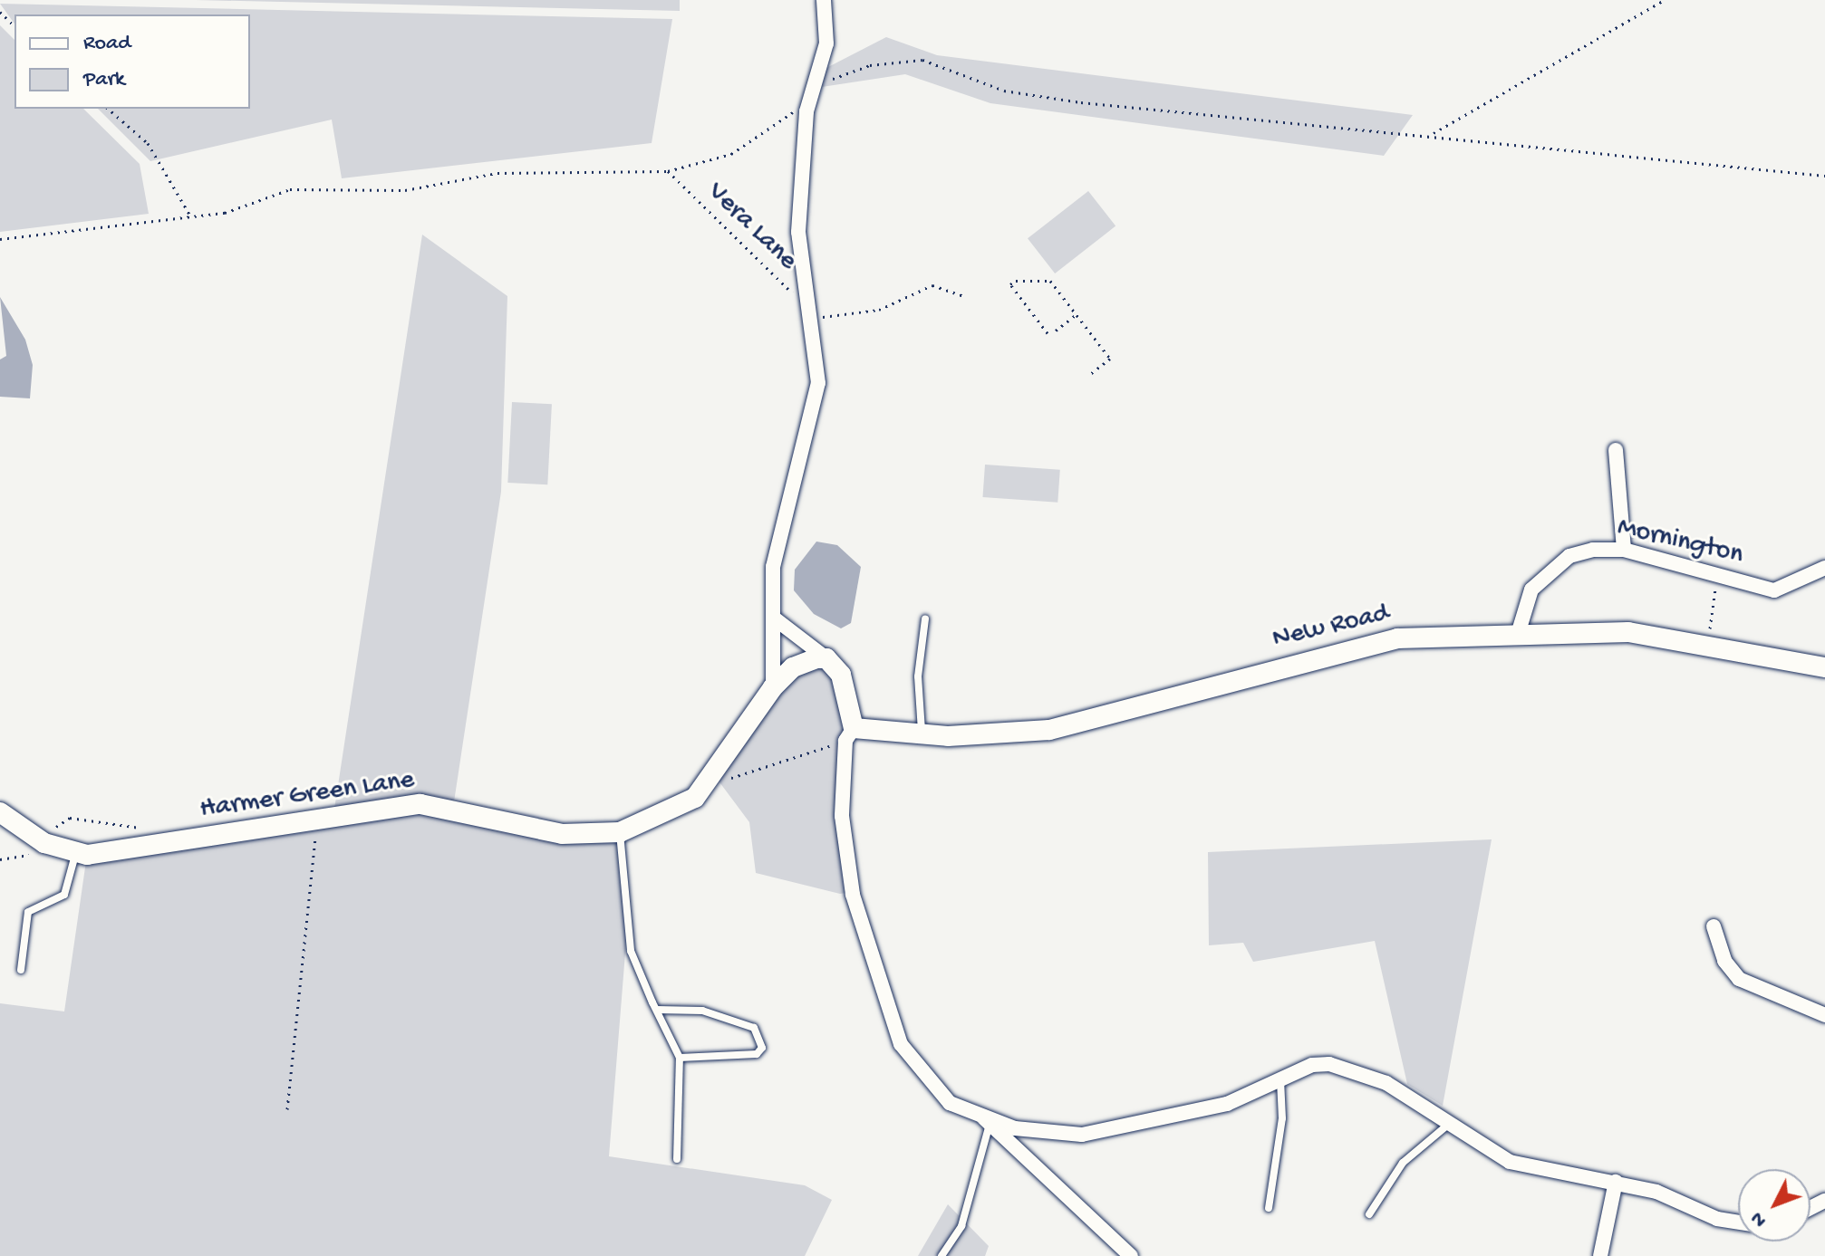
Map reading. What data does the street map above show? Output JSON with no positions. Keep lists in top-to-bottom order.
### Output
{
  "streets": {
    "street": ["Mornington", "New Road", "Harmer Green Lane"],
    "path": ["Vera Lane"]
  },
  "crossings": [
    ["Mornington", "New Road"]
  ],
  "legend": ["Road", "Park"],
  "north": "bottom left"
}
